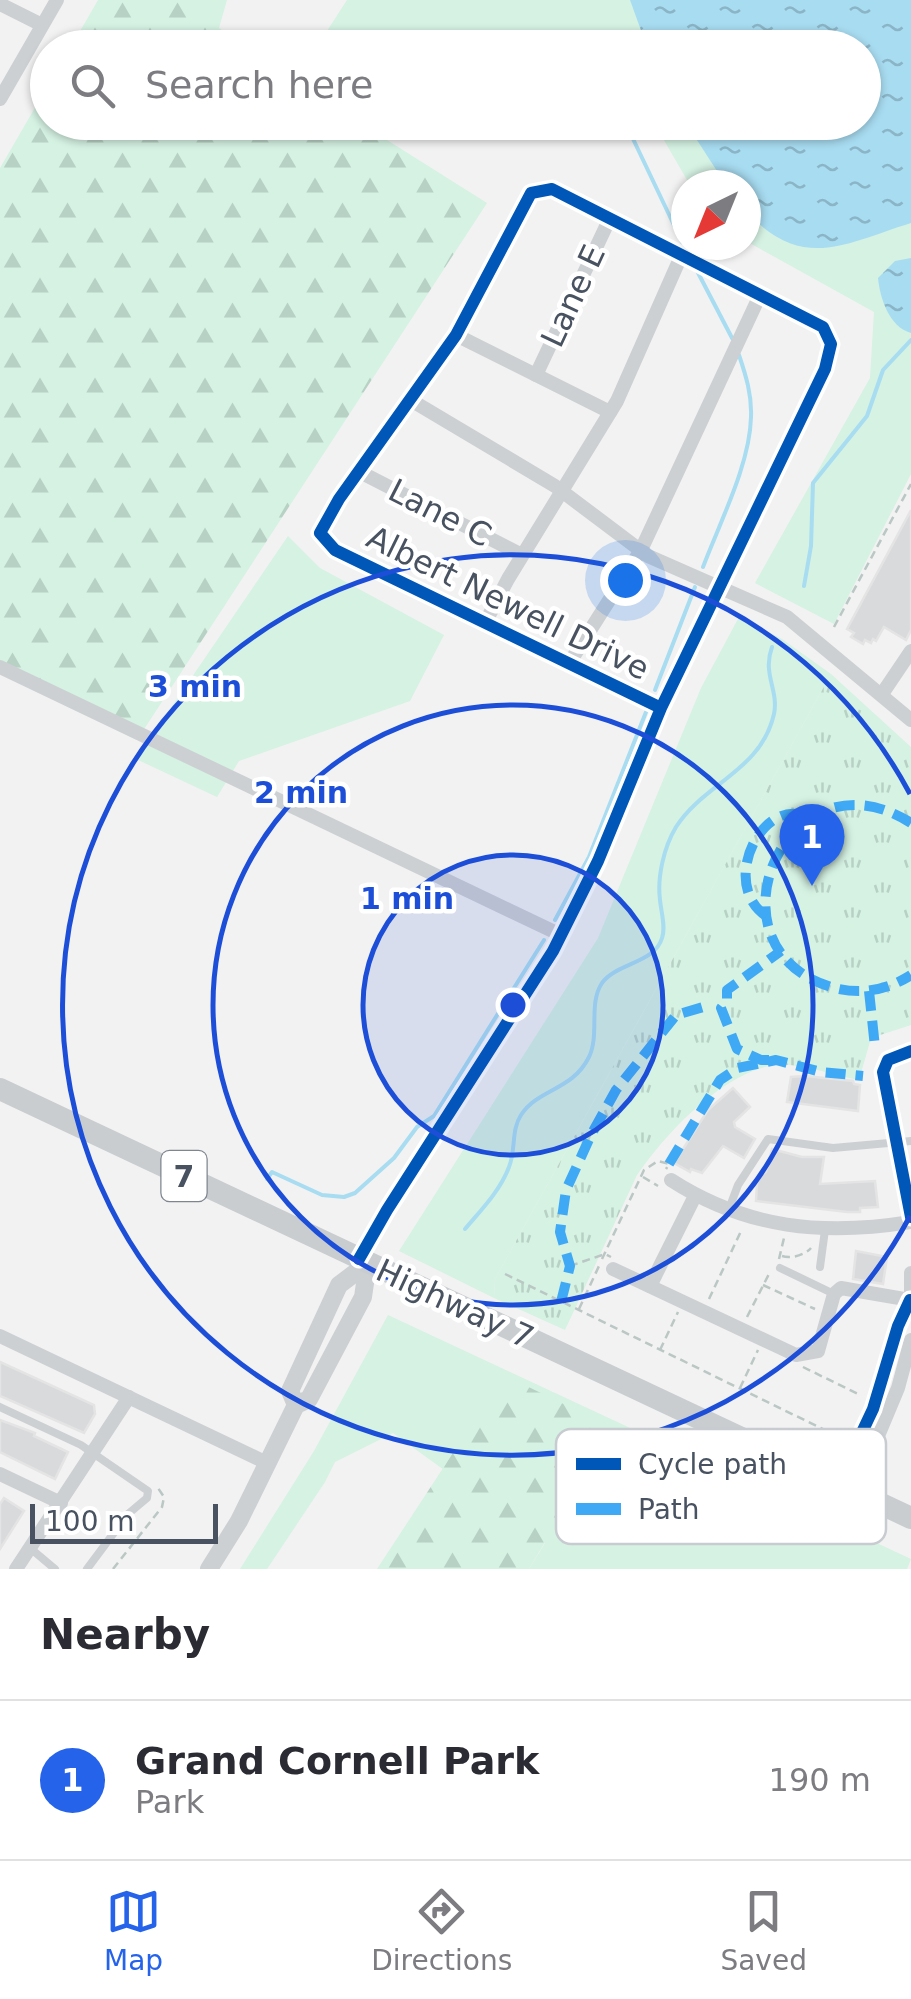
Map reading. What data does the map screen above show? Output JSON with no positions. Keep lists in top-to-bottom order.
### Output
{
  "streets": {
    "main road": ["7", "Highway 7"],
    "street": ["Lane E", "Lane C", "Albert Newell Drive"]
  },
  "crossings": [
    ["Lane E", "Albert Newell Drive"],
    ["Lane C", "Albert Newell Drive"]
  ],
  "legend": ["Cycle path", "Path"],
  "scale_bar": "100 m",
  "north": "bottom left",
  "page": {
    "search": "Search here",
    "pins": "1",
    "scale": "100 m",
    "heading": "Nearby",
    "list": [
      {
        "mark": "1",
        "name": "Grand Cornell Park",
        "note": "Park",
        "value": "190 m"
      }
    ],
    "nav": ["Map", "Directions", "Saved"]
  },
  "rings": ["3 min", "2 min", "1 min"]
}
